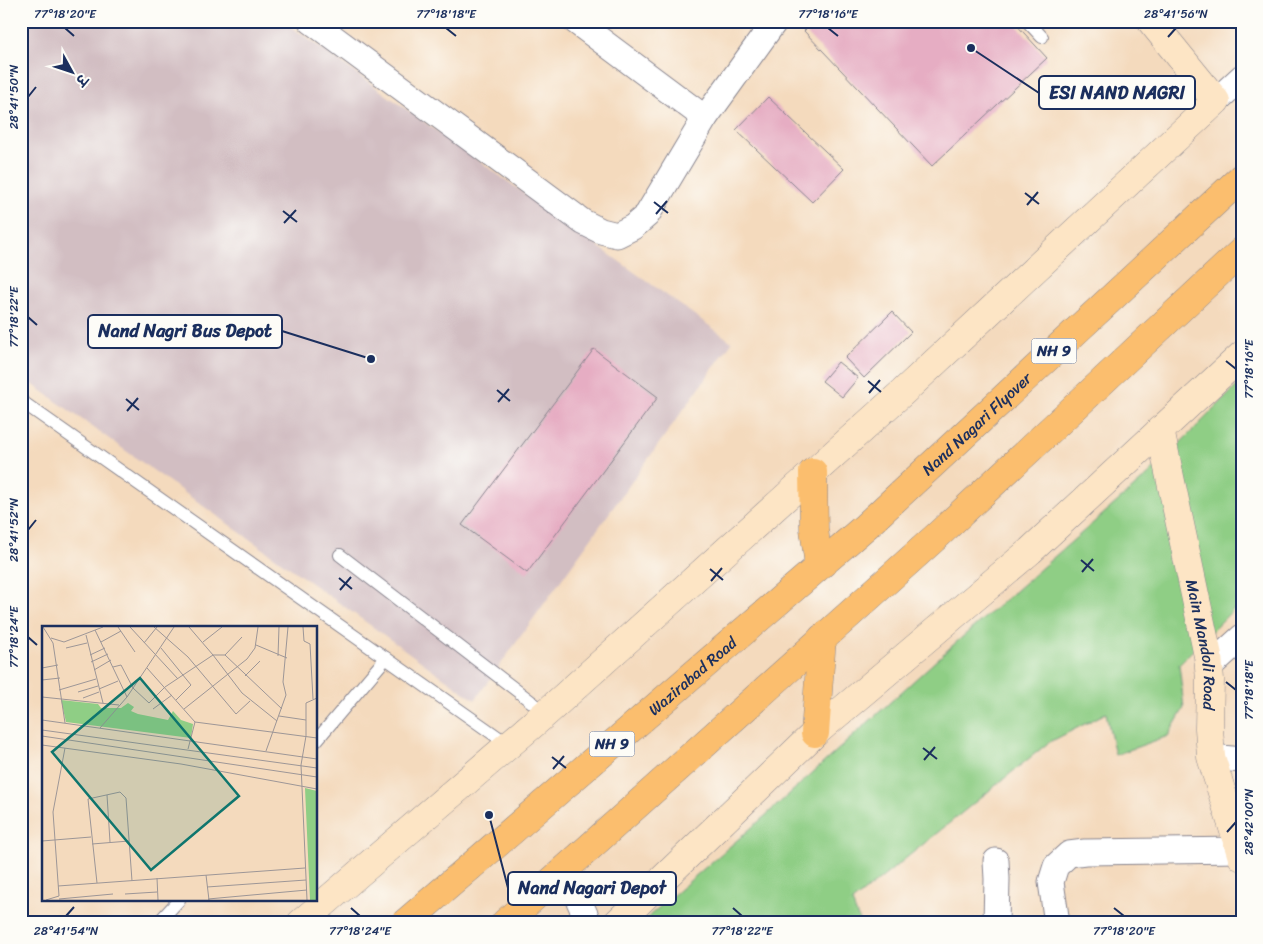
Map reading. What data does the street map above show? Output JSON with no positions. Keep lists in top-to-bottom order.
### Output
{
  "streets": {
    "highway": ["NH 9", "Nand Nagari Flyover", "Wazirabad Road"],
    "street": ["Main Mandoli Road"]
  },
  "crossings": [
    ["Nand Nagari Flyover", "Wazirabad Road"]
  ],
  "places": ["ESI NAND NAGRI", "Nand Nagri Bus Depot", "Nand Nagari Depot"],
  "north": "bottom right",
  "coordinates": [
    "77°18'20\"E",
    "77°18'18\"E",
    "77°18'16\"E",
    "28°41'56\"N",
    "28°41'50\"N",
    "77°18'22\"E",
    "28°41'52\"N",
    "77°18'24\"E",
    "28°42'00\"N",
    "28°41'54\"N"
  ]
}
